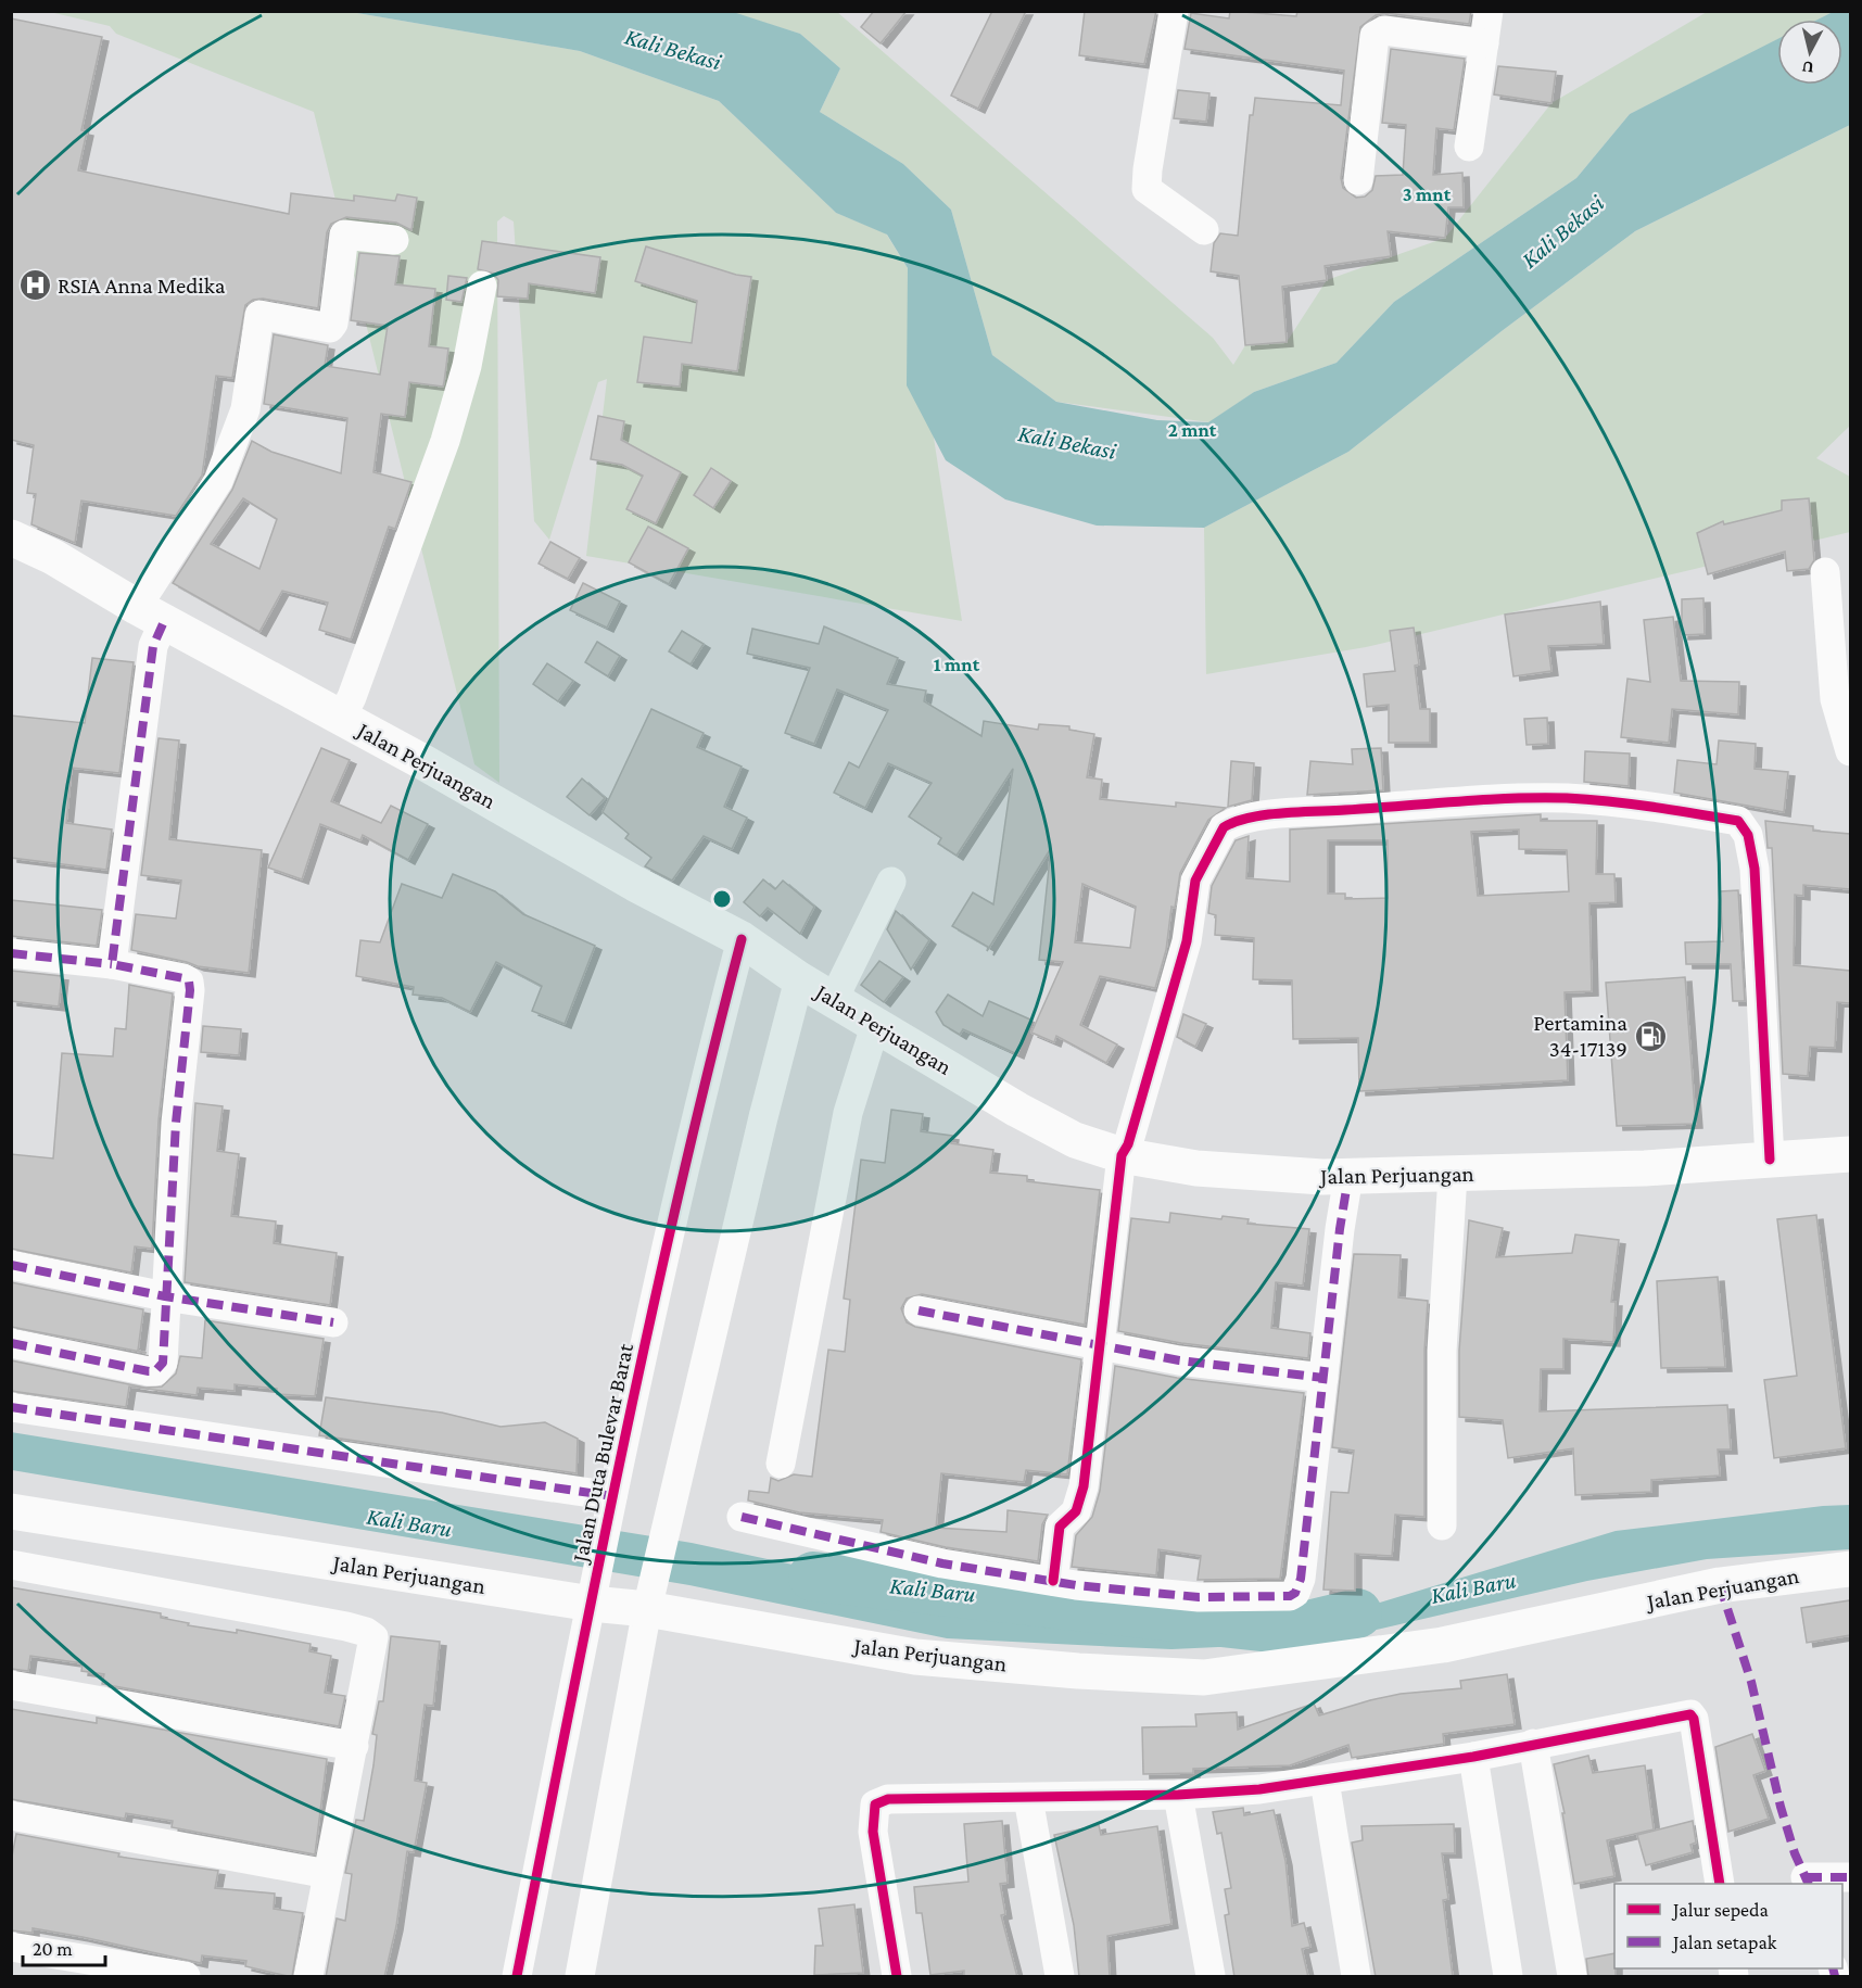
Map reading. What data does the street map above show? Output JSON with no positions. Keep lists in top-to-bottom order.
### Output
{
  "streets": {
    "main road": ["Jalan Perjuangan"],
    "street": ["Jalan Duta Bulevar Barat"]
  },
  "crossings": [
    ["Jalan Perjuangan", "Jalan Duta Bulevar Barat"]
  ],
  "water": ["Kali Bekasi", "Kali Baru"],
  "places": {
    "hospital": ["RSIA Anna Medika"],
    "fuel station": ["Pertamina 34-17139"]
  },
  "legend": ["Jalur sepeda", "Jalan setapak"],
  "scale_bar": "20 m",
  "north": "bottom",
  "rings": ["3 mnt", "2 mnt", "1 mnt"]
}
